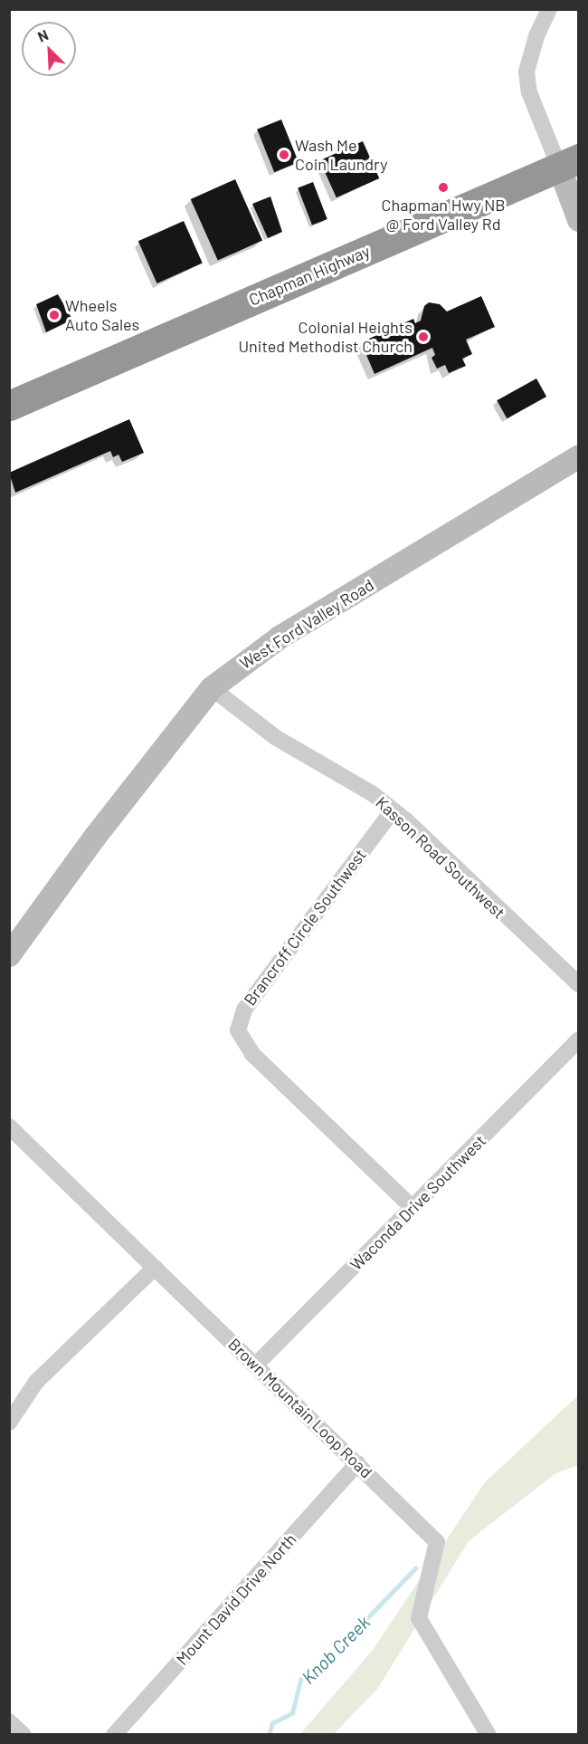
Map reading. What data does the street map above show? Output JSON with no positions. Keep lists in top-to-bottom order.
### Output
{
  "streets": {
    "highway": ["Chapman Highway"],
    "street": [
      "West Ford Valley Road",
      "Kasson Road Southwest",
      "Brancroff Circle Southwest",
      "Waconda Drive Southwest",
      "Brown Mountain Loop Road",
      "Mount David Drive North"
    ]
  },
  "crossings": [
    ["West Ford Valley Road", "Kasson Road Southwest"],
    ["Kasson Road Southwest", "Brancroff Circle Southwest"],
    ["Brancroff Circle Southwest", "Waconda Drive Southwest"],
    ["Waconda Drive Southwest", "Brown Mountain Loop Road"],
    ["Brown Mountain Loop Road", "Mount David Drive North"]
  ],
  "water": ["Knob Creek"],
  "places": [
    "Wash Me Coin Laundry",
    "Chapman Hwy NB @ Ford Valley Rd",
    "Wheels Auto Sales",
    "Colonial Heights United Methodist Church"
  ],
  "north": "top left"
}
